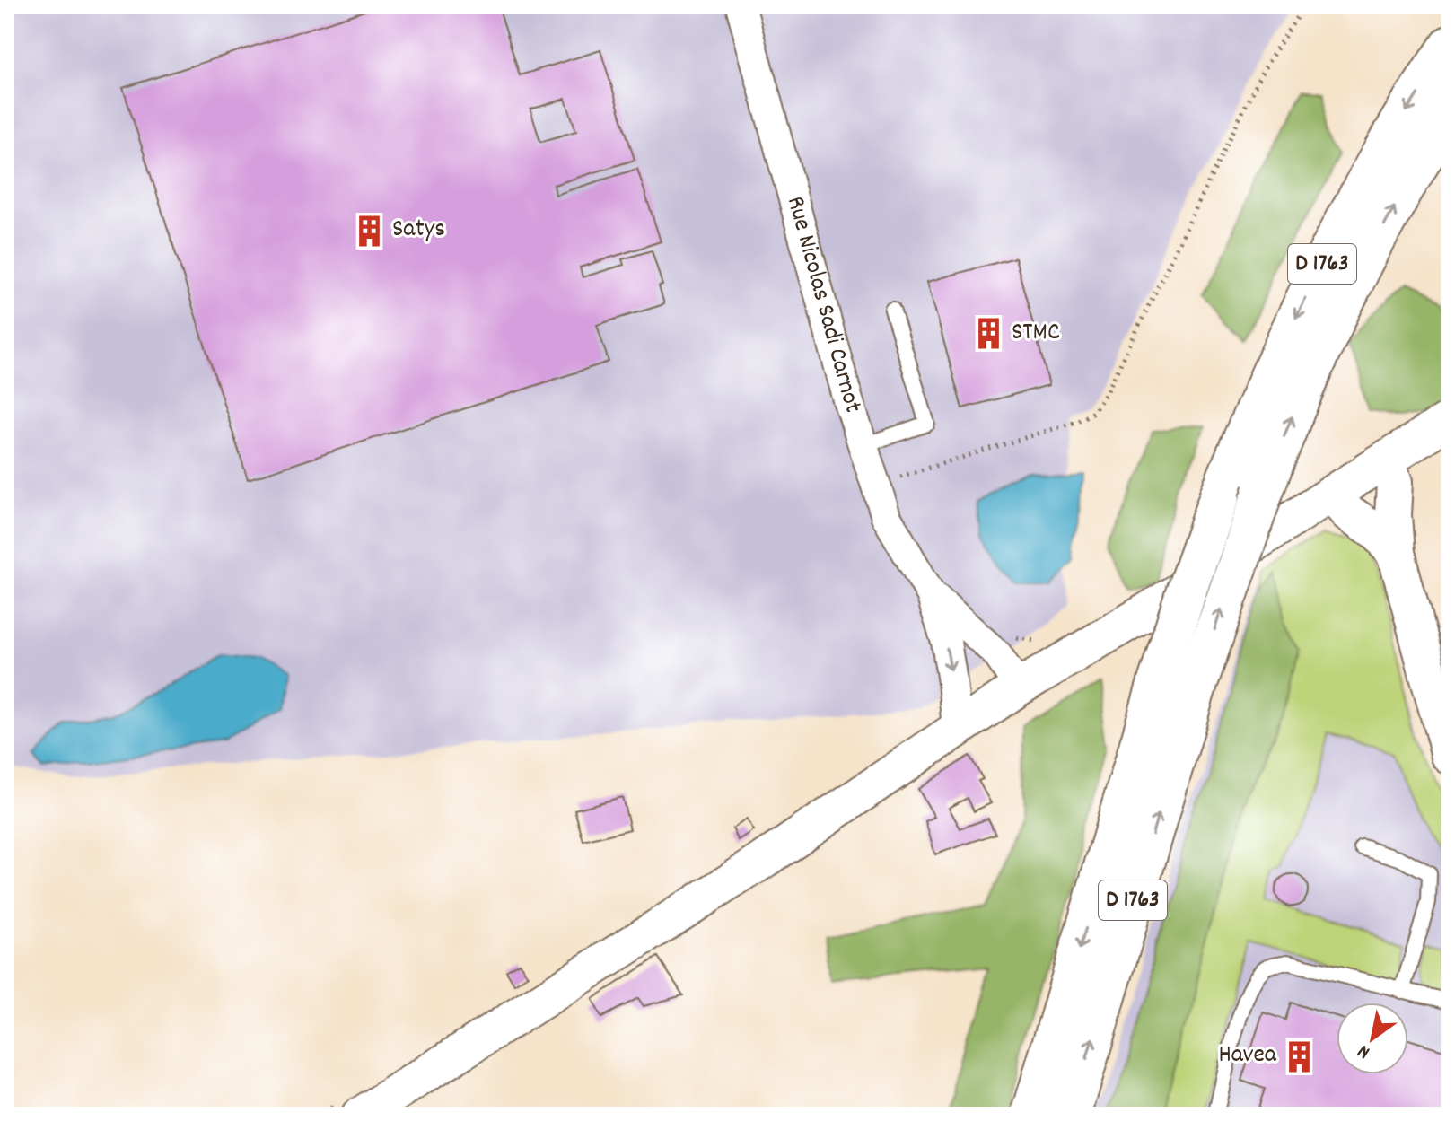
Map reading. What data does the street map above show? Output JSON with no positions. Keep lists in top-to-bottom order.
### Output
{
  "streets": {
    "highway": ["D 1763"],
    "street": ["Rue Nicolas Sadi Carnot"]
  },
  "places": {
    "building": ["Satys", "STMC", "Havea"]
  },
  "north": "bottom left"
}
